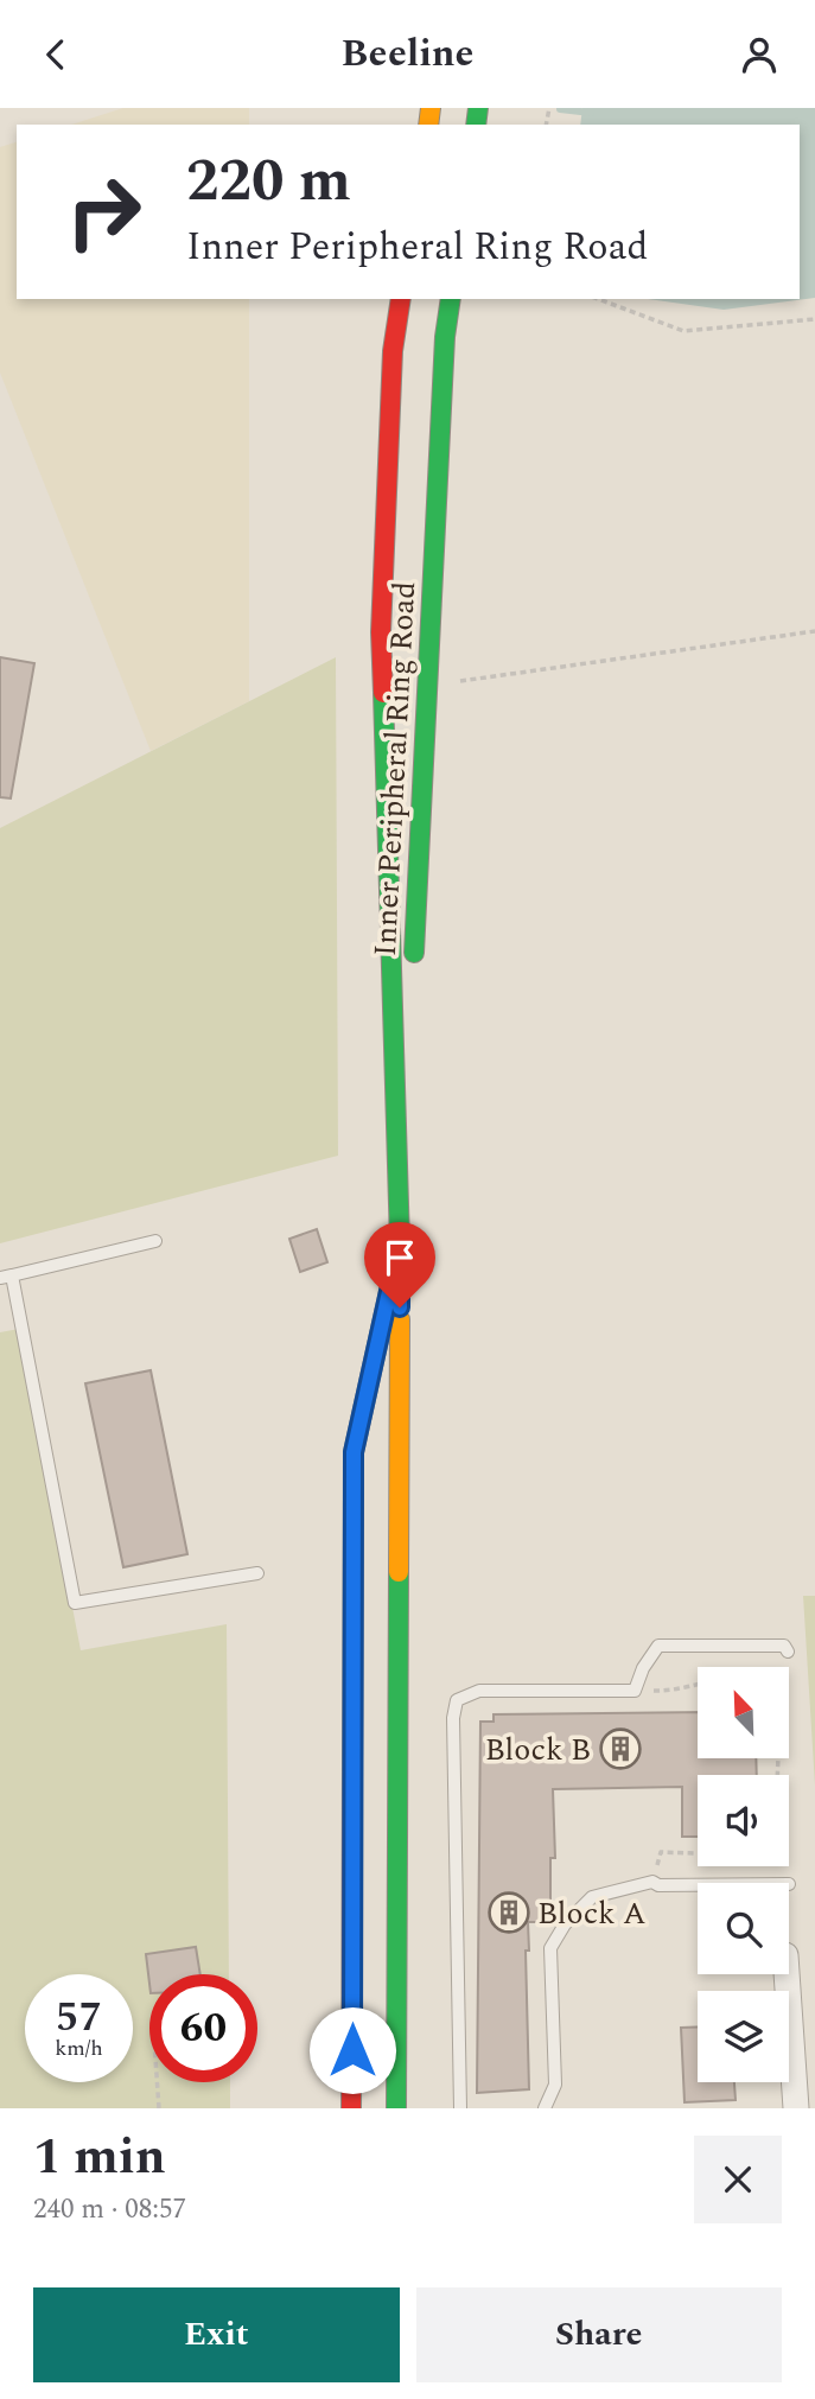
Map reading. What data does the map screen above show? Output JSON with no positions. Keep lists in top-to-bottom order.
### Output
{
  "streets": {
    "main road": ["Inner Peripheral Ring Road"]
  },
  "places": {
    "building": ["Block B", "Block A"]
  },
  "north": "top left",
  "page": {
    "header": "Beeline",
    "turn": ["220 m", "Inner Peripheral Ring Road"],
    "speed": "57 km/h",
    "limit": "60",
    "heading": ["1 min", "240 m · 08:57"],
    "buttons": ["Exit", "Share"]
  }
}
